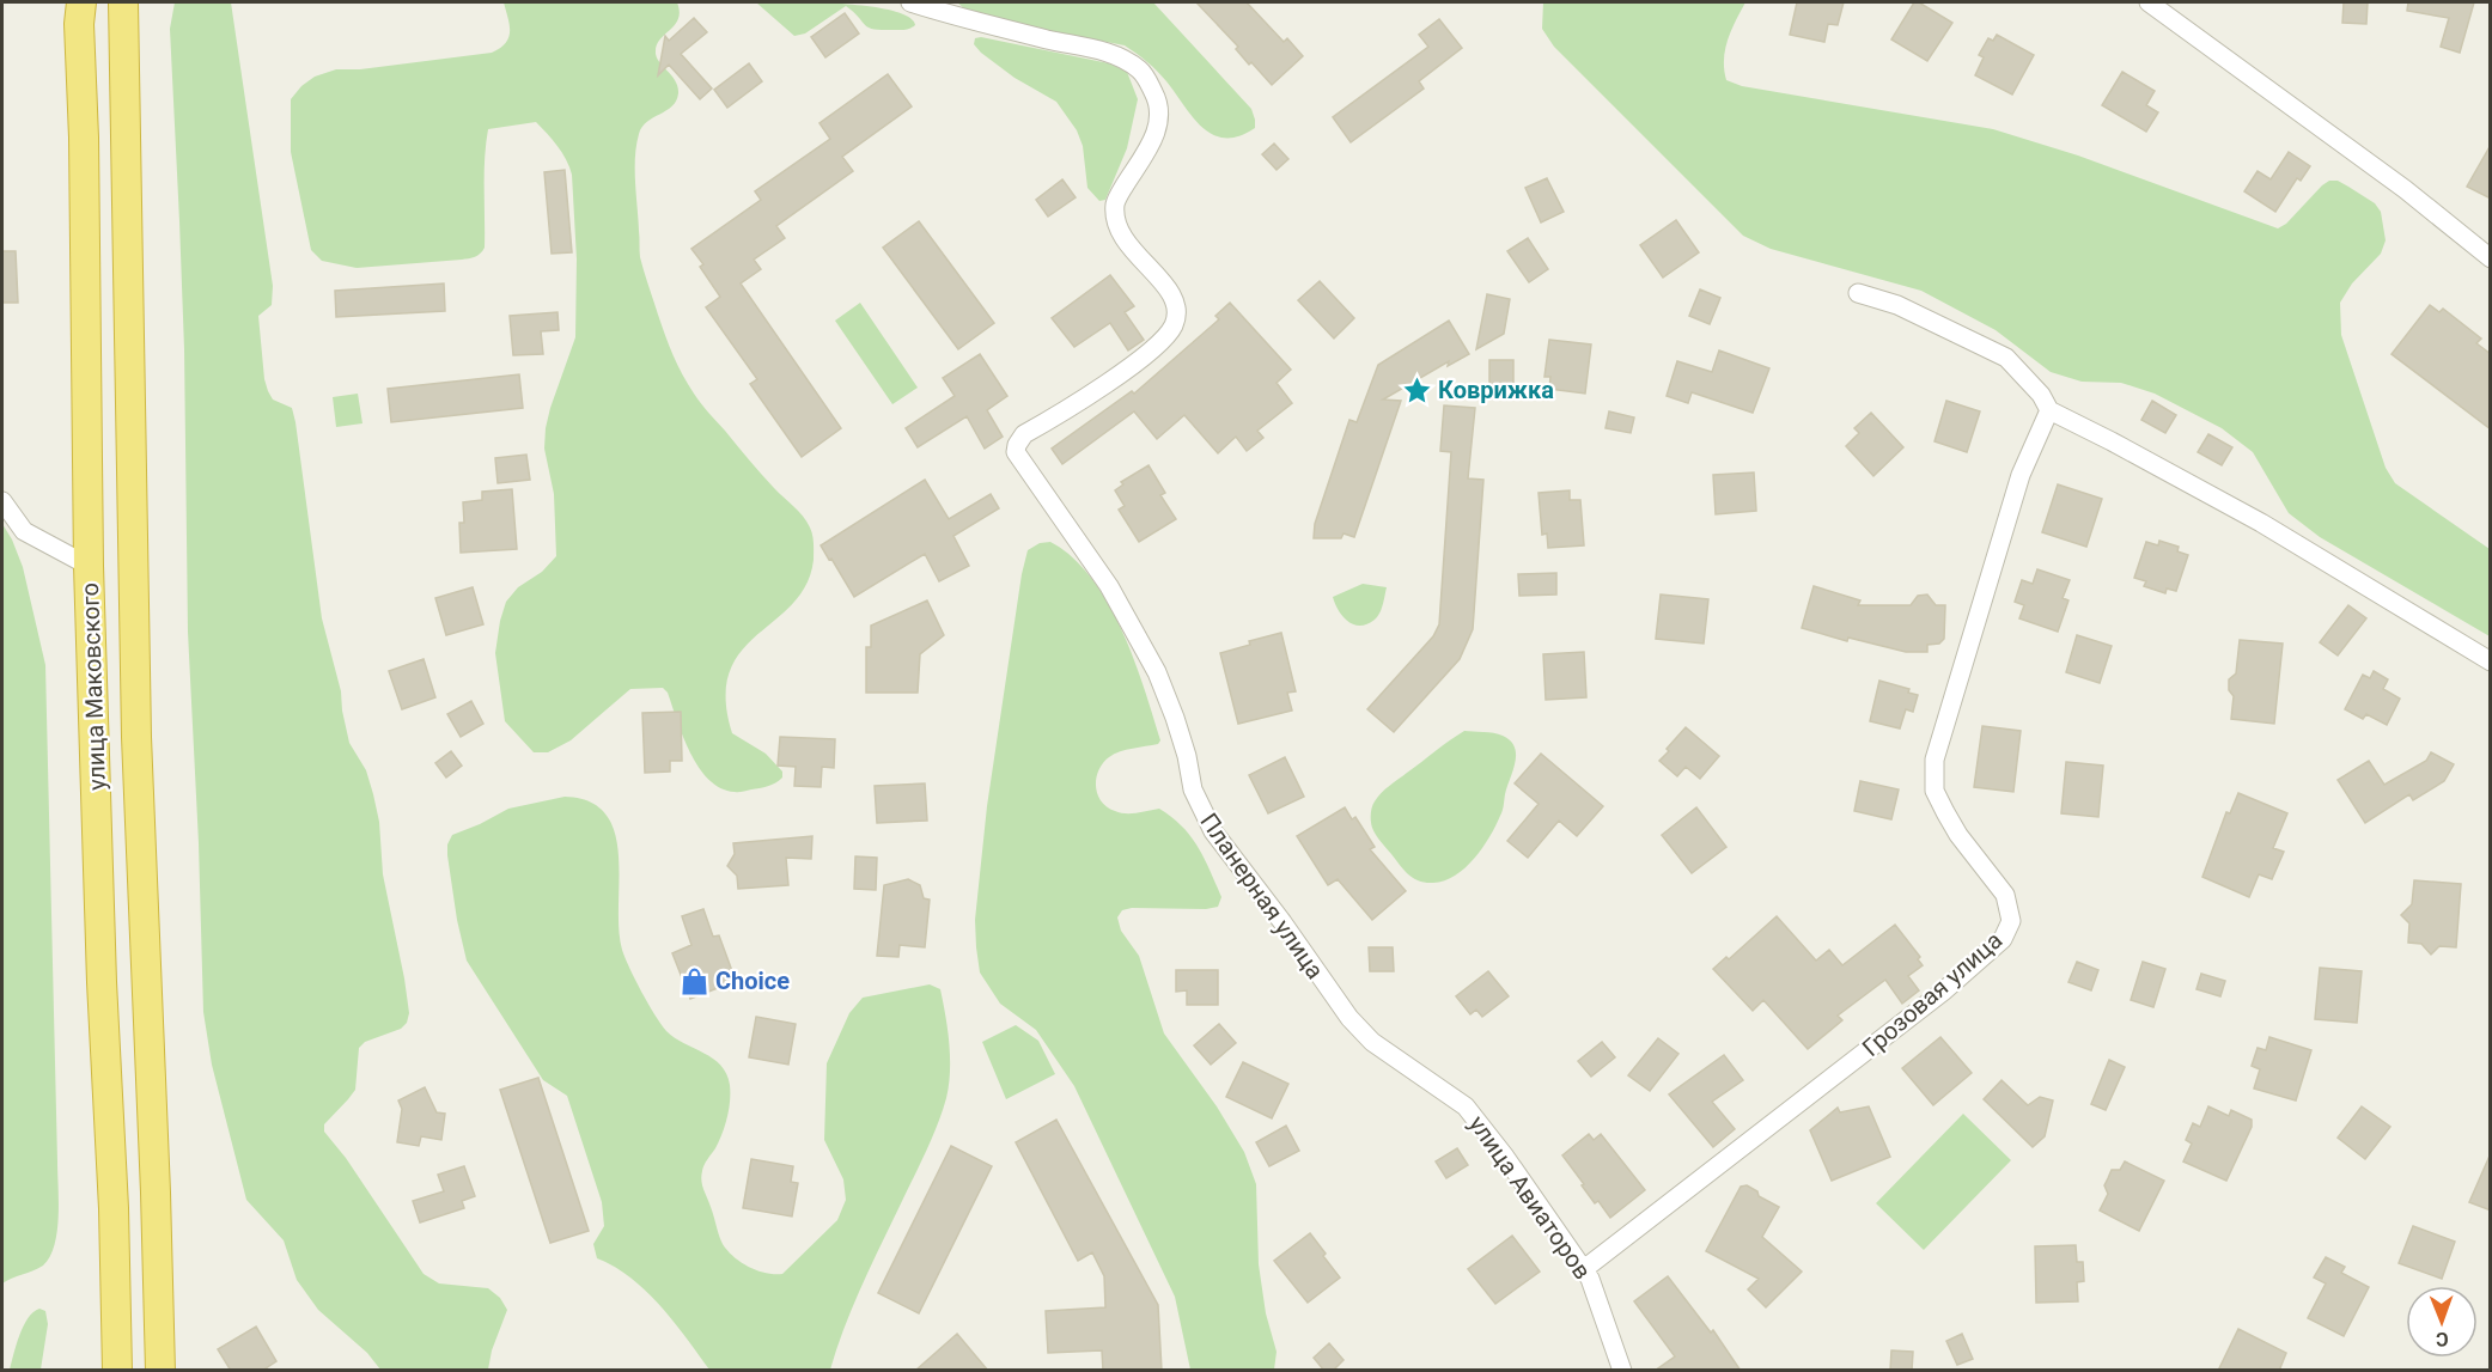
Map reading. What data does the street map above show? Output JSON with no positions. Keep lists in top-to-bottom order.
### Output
{
  "streets": {
    "highway": ["улица Маковского"],
    "street": ["Планерная улица", "Грозовая улица", "улица Авиаторов"]
  },
  "crossings": [
    ["Планерная улица", "улица Авиаторов"],
    ["Грозовая улица", "улица Авиаторов"]
  ],
  "places": {
    "place": ["Коврижка"],
    "shop": ["Choice"]
  },
  "north": "bottom"
}
